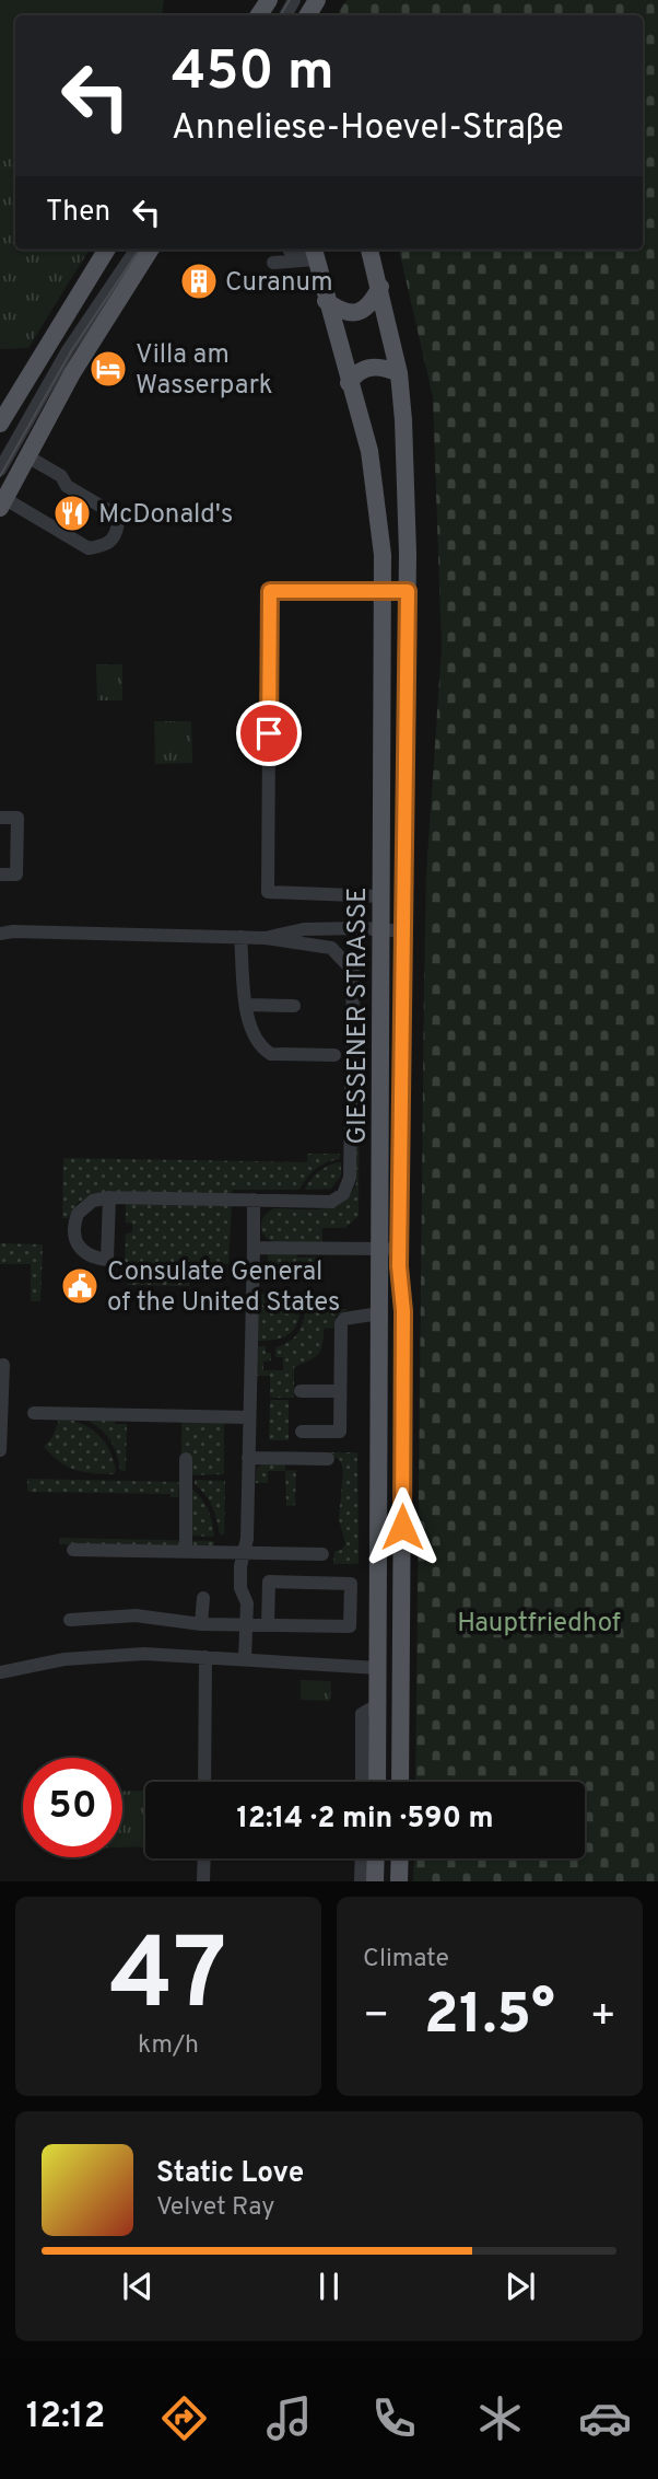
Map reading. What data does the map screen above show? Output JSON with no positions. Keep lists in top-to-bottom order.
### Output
{
  "streets": {
    "main road": ["GIESSENER STRASSE"]
  },
  "parks": ["Hauptfriedhof"],
  "places": {
    "building": ["Curanum"],
    "hotel": ["Villa am Wasserpark"],
    "restaurant": ["McDonald's"],
    "public building": ["Consulate General of the United States"]
  },
  "page": {
    "turn": ["450 m", "Anneliese-Hoevel-Straße"],
    "then": "Then",
    "limit": "50",
    "trip": "12:14 · 2 min · 590 m",
    "tile": [
      ["47", "km/h"],
      "Climate"
    ],
    "heat": ["−", "21.5°", "+"],
    "song": ["Static Love", "Velvet Ray"],
    "tabs": "12:12"
  }
}
